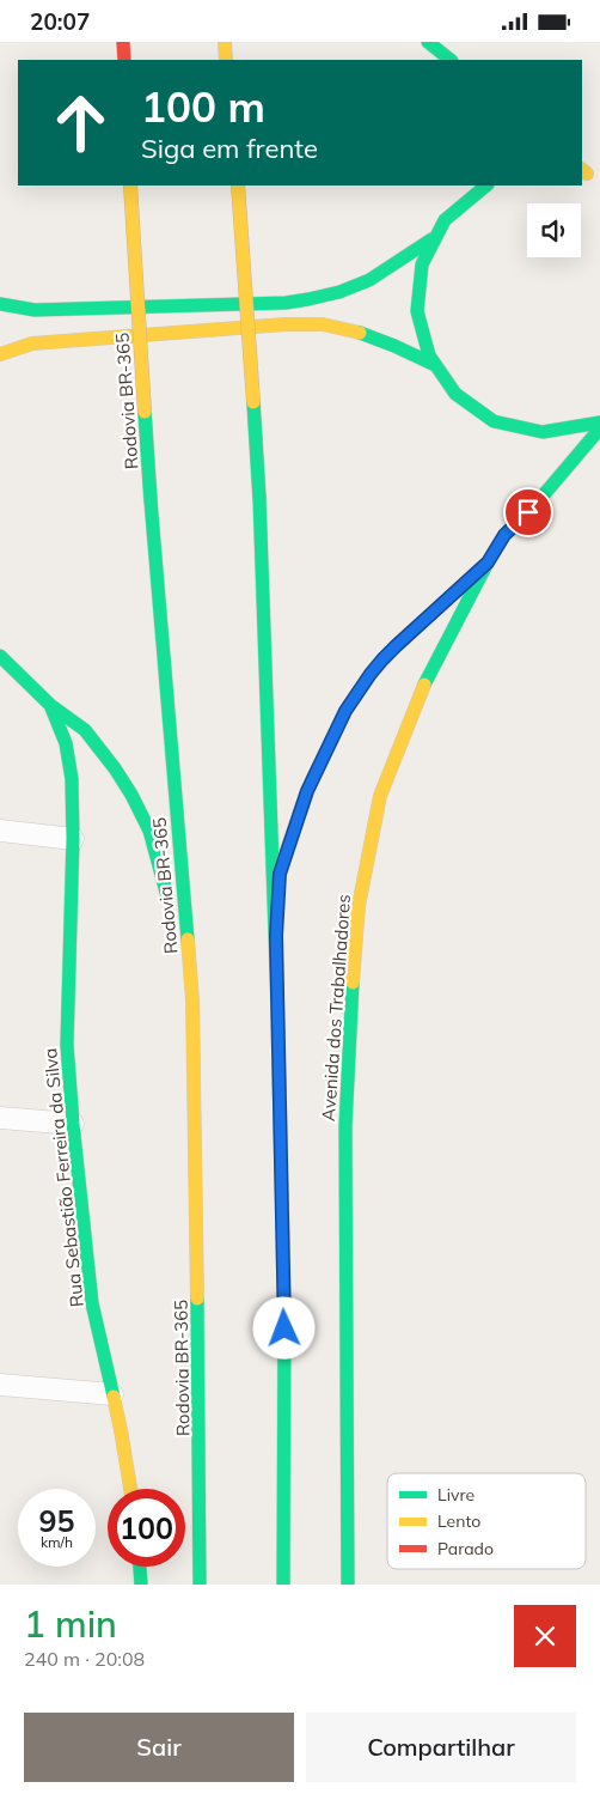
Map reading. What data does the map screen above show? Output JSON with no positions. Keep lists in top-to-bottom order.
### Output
{
  "streets": {
    "main road": ["Rodovia BR-365", "Avenida dos Trabalhadores", "Rua Sebastião Ferreira da Silva"]
  },
  "legend": ["Livre", "Lento", "Parado"],
  "page": {
    "status": "20:07",
    "turn": ["100 m", "Siga em frente"],
    "speed": "95 km/h",
    "limit": "100",
    "heading": ["1 min", "240 m · 20:08"],
    "buttons": ["Sair", "Compartilhar"]
  }
}
